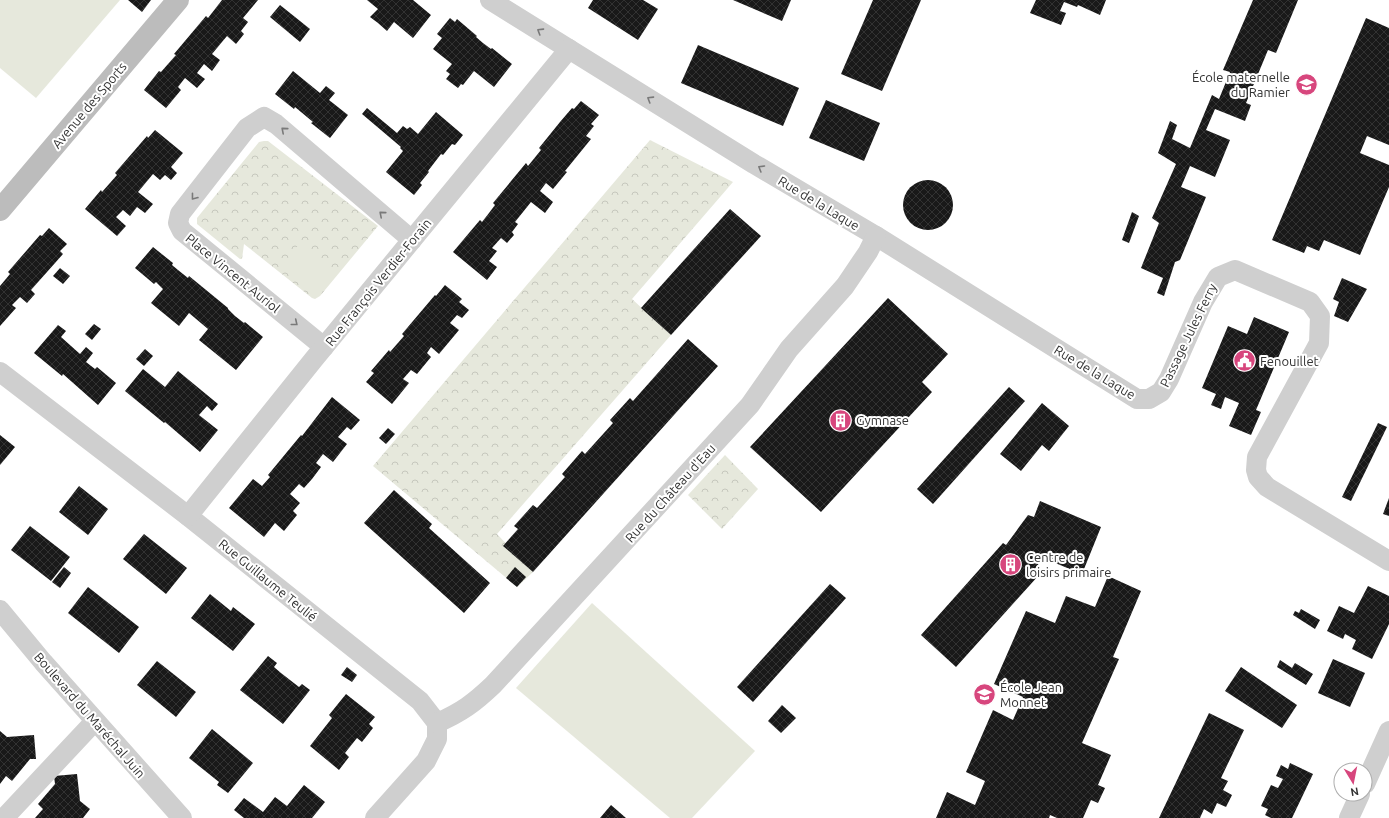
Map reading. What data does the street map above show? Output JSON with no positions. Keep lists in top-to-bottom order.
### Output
{
  "streets": {
    "main road": ["Avenue des Sports"],
    "street": [
      "Rue de la Laque",
      "Place Vincent Auriol",
      "Rue François Verdier-Forain",
      "Passage Jules Ferry",
      "Rue du Château d'Eau",
      "Rue Guillaume Teulié",
      "Boulevard du Maréchal Juin"
    ]
  },
  "crossings": [
    ["Rue de la Laque", "Rue François Verdier-Forain"],
    ["Rue de la Laque", "Passage Jules Ferry"],
    ["Rue de la Laque", "Rue du Château d'Eau"],
    ["Place Vincent Auriol", "Rue François Verdier-Forain"],
    ["Rue François Verdier-Forain", "Rue Guillaume Teulié"],
    ["Rue du Château d'Eau", "Rue Guillaume Teulié"]
  ],
  "one_way": ["Rue de la Laque"],
  "places": {
    "school or university": ["École maternelle du Ramier", "École Jean Monnet"],
    "public building": ["Fenouillet"],
    "building": ["Gymnase", "Centre de loisirs primaire"]
  },
  "north": "bottom"
}
